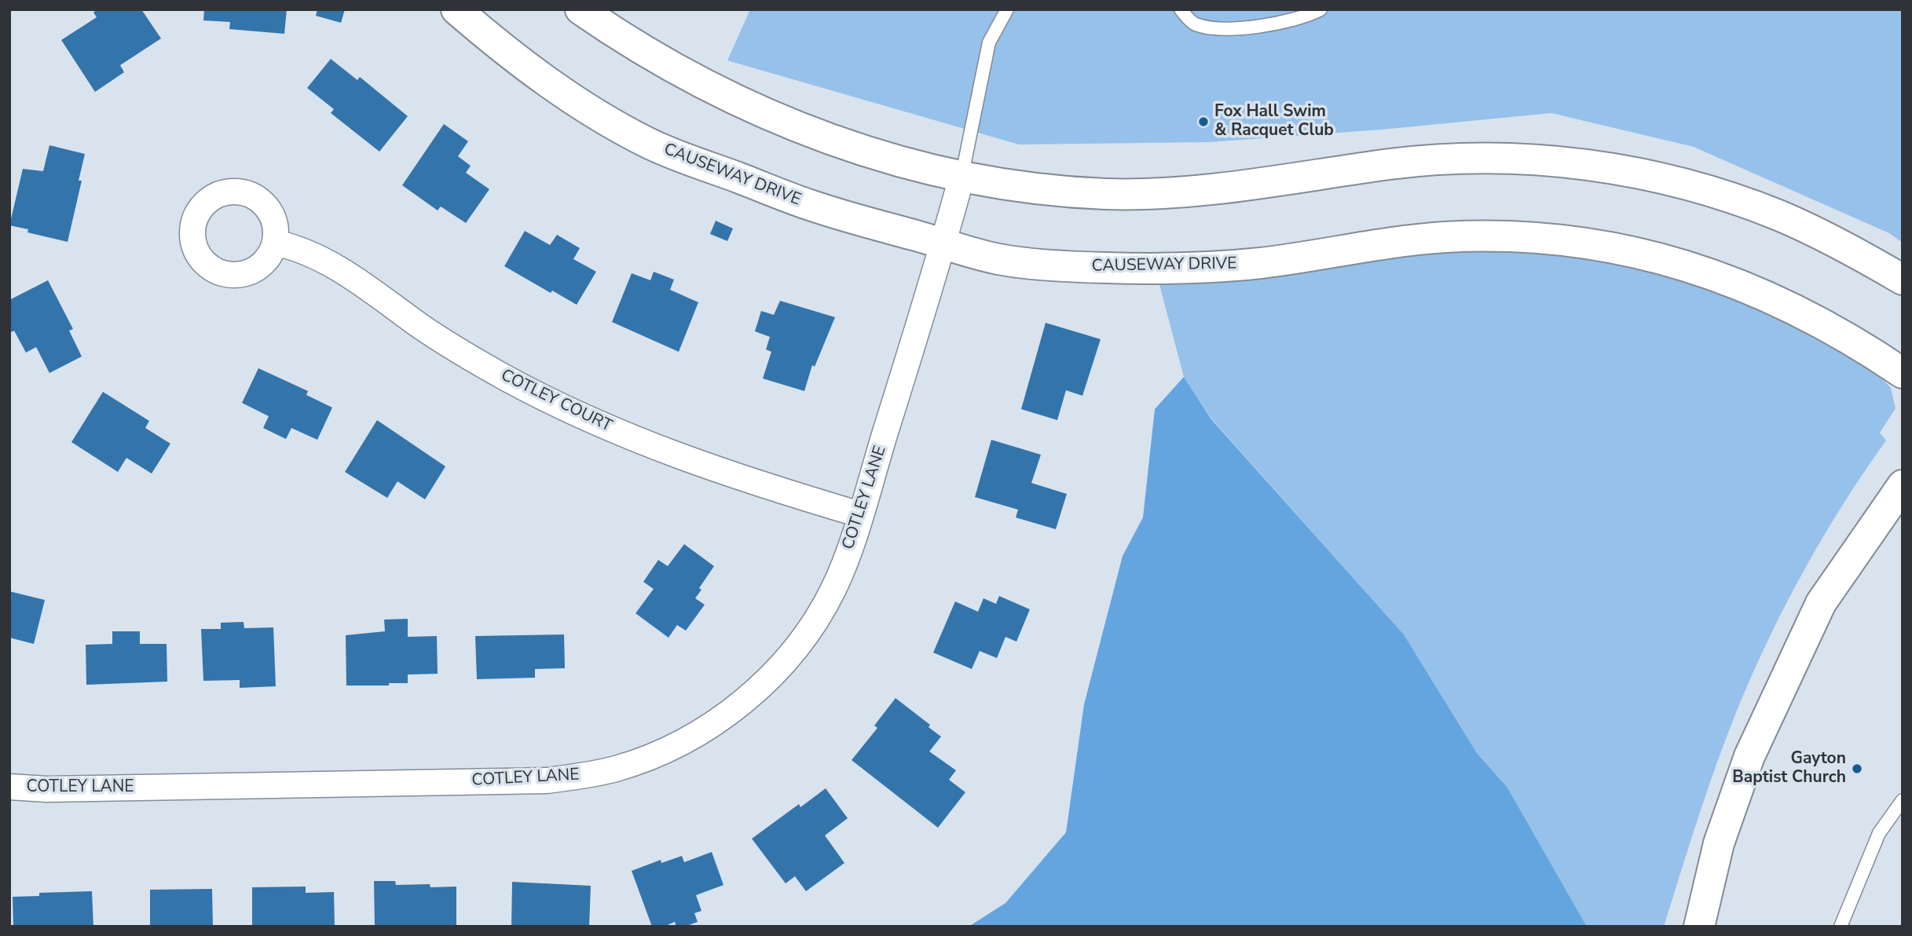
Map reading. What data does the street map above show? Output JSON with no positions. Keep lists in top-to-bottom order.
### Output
{
  "streets": {
    "street": ["CAUSEWAY DRIVE", "COTLEY COURT", "COTLEY LANE"]
  },
  "crossings": [
    ["CAUSEWAY DRIVE", "COTLEY LANE"],
    ["COTLEY COURT", "COTLEY LANE"]
  ],
  "places": ["Fox Hall Swim & Racquet Club", "Gayton Baptist Church"]
}
